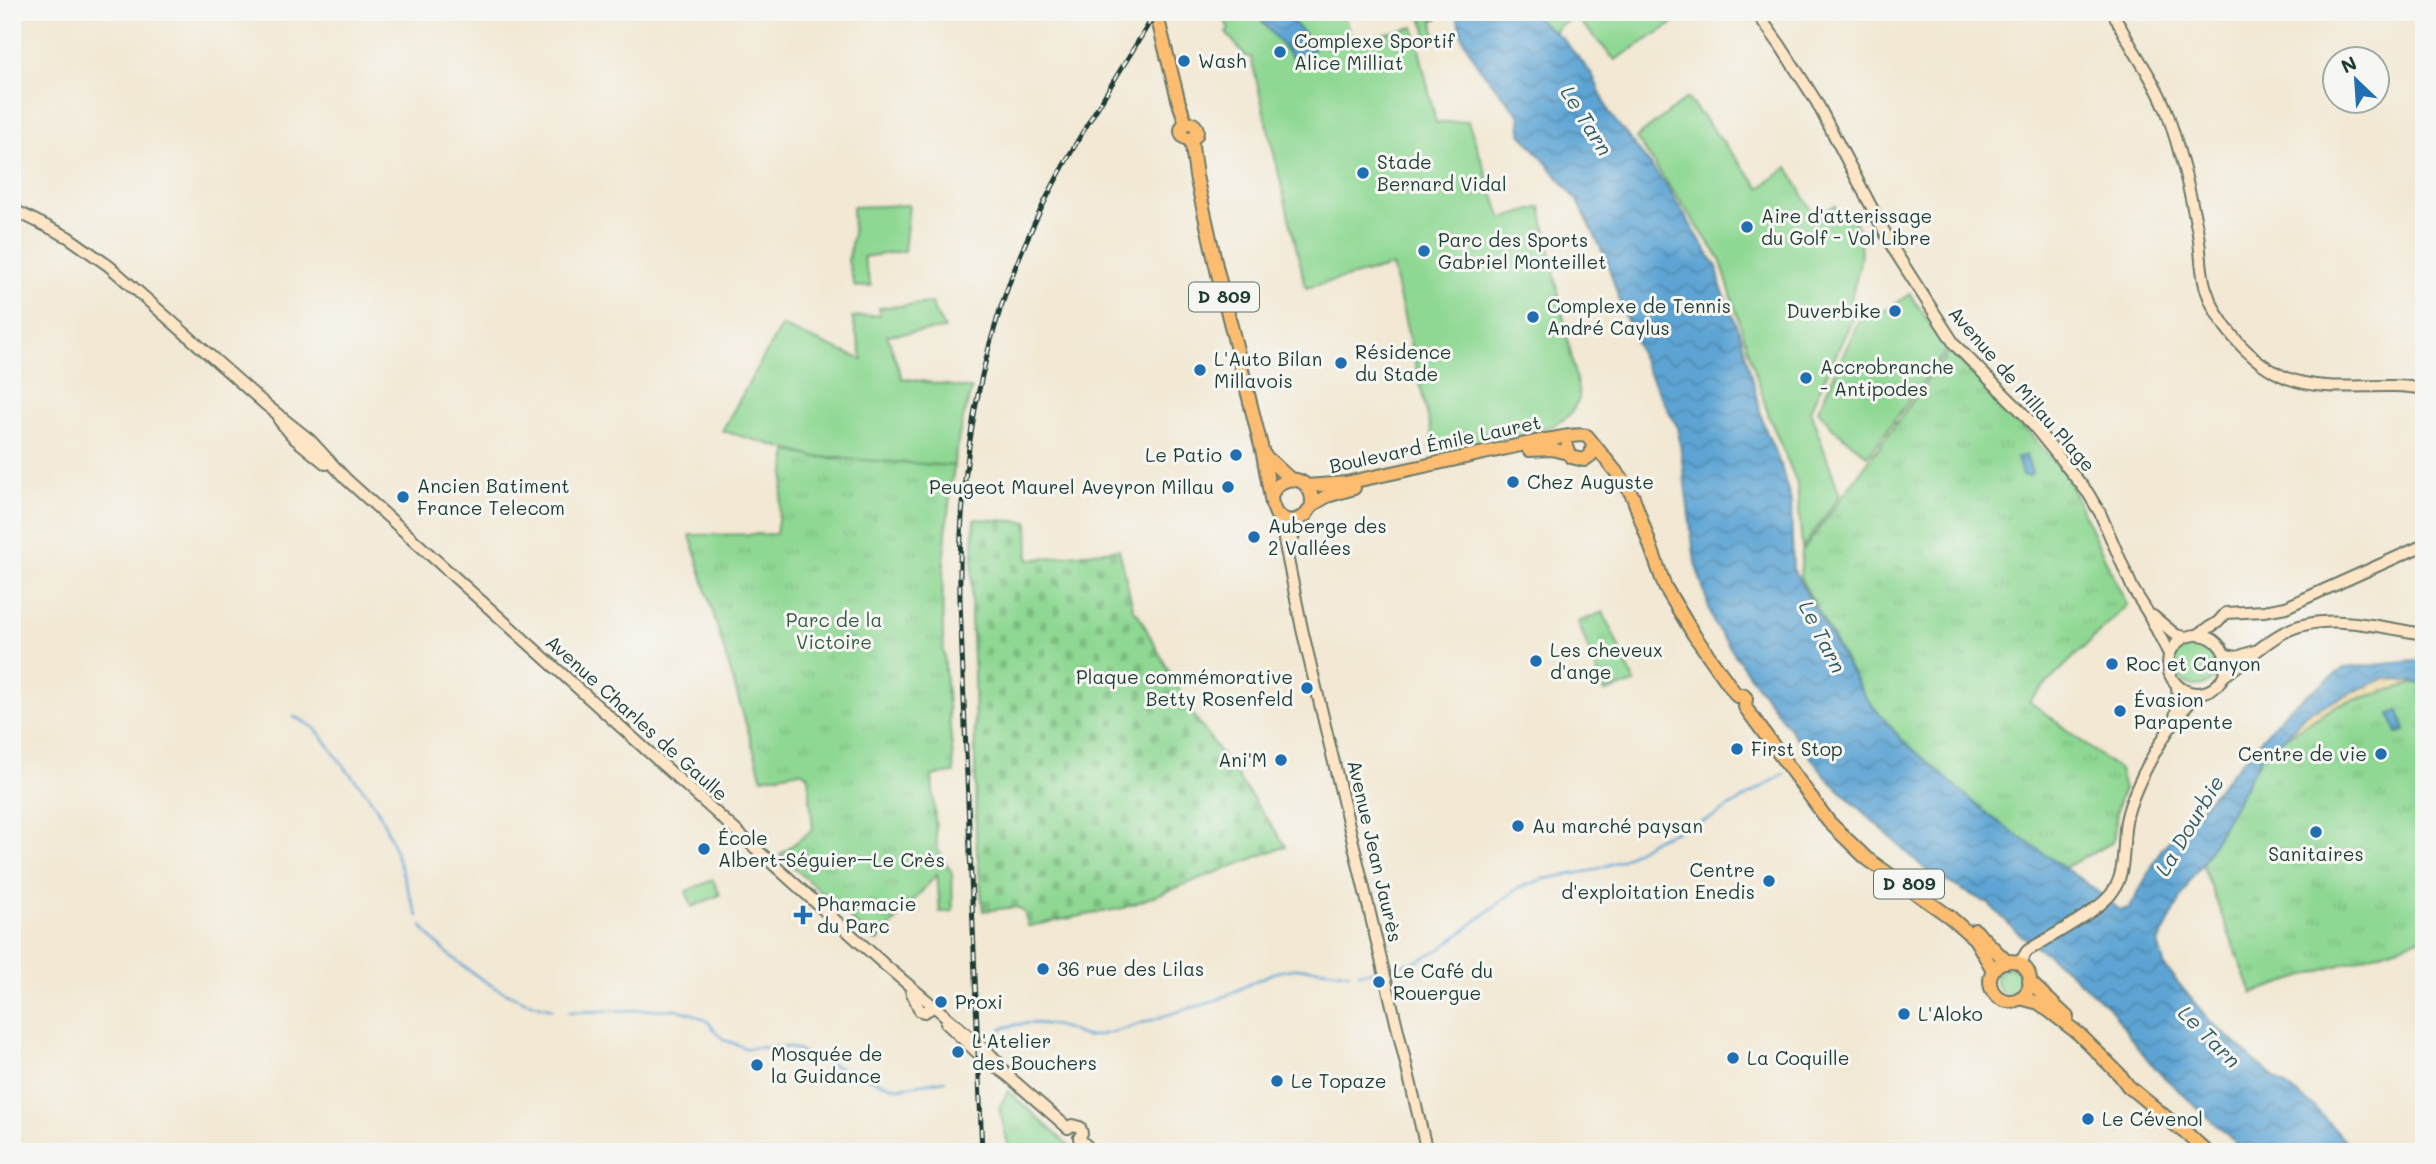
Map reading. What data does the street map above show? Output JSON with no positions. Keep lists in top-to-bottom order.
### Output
{
  "streets": {
    "main road": [
      "D 809",
      "Avenue de Millau Plage",
      "Boulevard Émile Lauret",
      "Avenue Charles de Gaulle",
      "Avenue Jean Jaurès"
    ]
  },
  "crossings": [
    ["D 809", "Boulevard Émile Lauret"],
    ["D 809", "Avenue Jean Jaurès"],
    ["Boulevard Émile Lauret", "Avenue Jean Jaurès"]
  ],
  "water": ["Le Tarn", "La Dourbie"],
  "parks": ["Parc de la Victoire"],
  "places": {
    "other": [
      "Complexe Sportif Alice Milliat",
      "Wash",
      "Stade Bernard Vidal",
      "Aire d'atterissage du Golf - Vol Libre",
      "Parc des Sports Gabriel Monteillet",
      "Duverbike",
      "Complexe de Tennis André Caylus",
      "Résidence du Stade",
      "L'Auto Bilan Millavois",
      "Accrobranche - Antipodes",
      "Le Patio",
      "Chez Auguste",
      "Peugeot Maurel Aveyron Millau",
      "Ancien Batiment France Telecom",
      "Auberge des 2 Vallées",
      "Les cheveux d'ange",
      "Roc et Canyon",
      "Plaque commémorative Betty Rosenfeld",
      "Évasion Parapente",
      "First Stop",
      "Centre de vie",
      "Ani'M",
      "Au marché paysan",
      "Sanitaires",
      "École Albert-Séguier–Le Crès",
      "Centre d'exploitation Enedis",
      "36 rue des Lilas",
      "Le Café du Rouergue",
      "Proxi",
      "L'Aloko",
      "L'Atelier des Bouchers",
      "La Coquille",
      "Mosquée de la Guidance",
      "Le Topaze",
      "Le Cévenol"
    ],
    "health": ["Pharmacie du Parc"]
  },
  "north": "top left"
}
